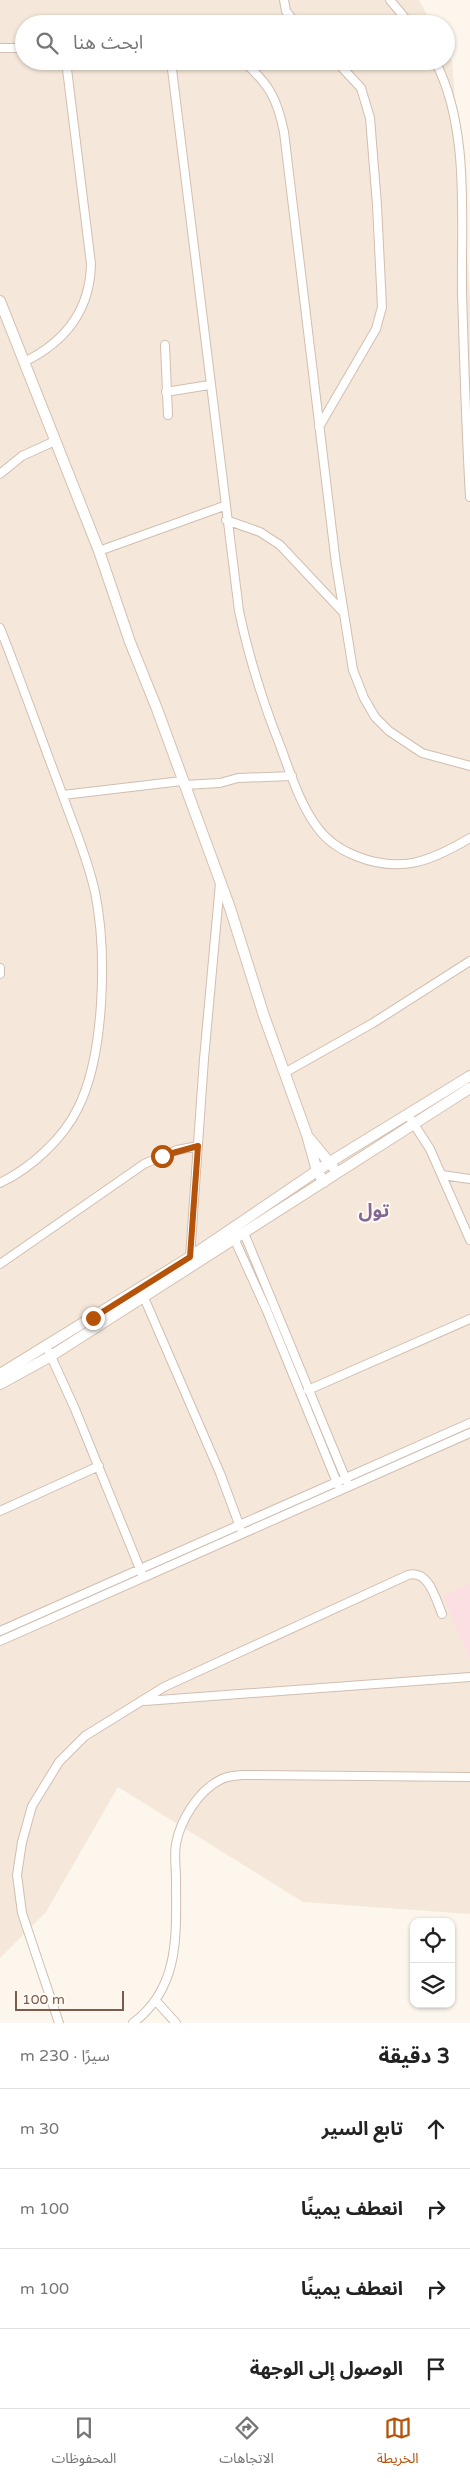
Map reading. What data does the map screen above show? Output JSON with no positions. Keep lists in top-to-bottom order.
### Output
{
  "districts": ["تول"],
  "scale_bar": "100 m",
  "page": {
    "search": "ابحث هنا",
    "scale": "100 m",
    "heading": ["3 دقيقة", "سيرًا · 230 m"],
    "list": [
      ["تابع السير", "30 m"],
      ["انعطف يمينًا", "100 m"],
      ["انعطف يمينًا", "100 m"],
      "الوصول إلى الوجهة"
    ],
    "nav": ["الخريطة", "الاتجاهات", "المحفوظات"]
  }
}
